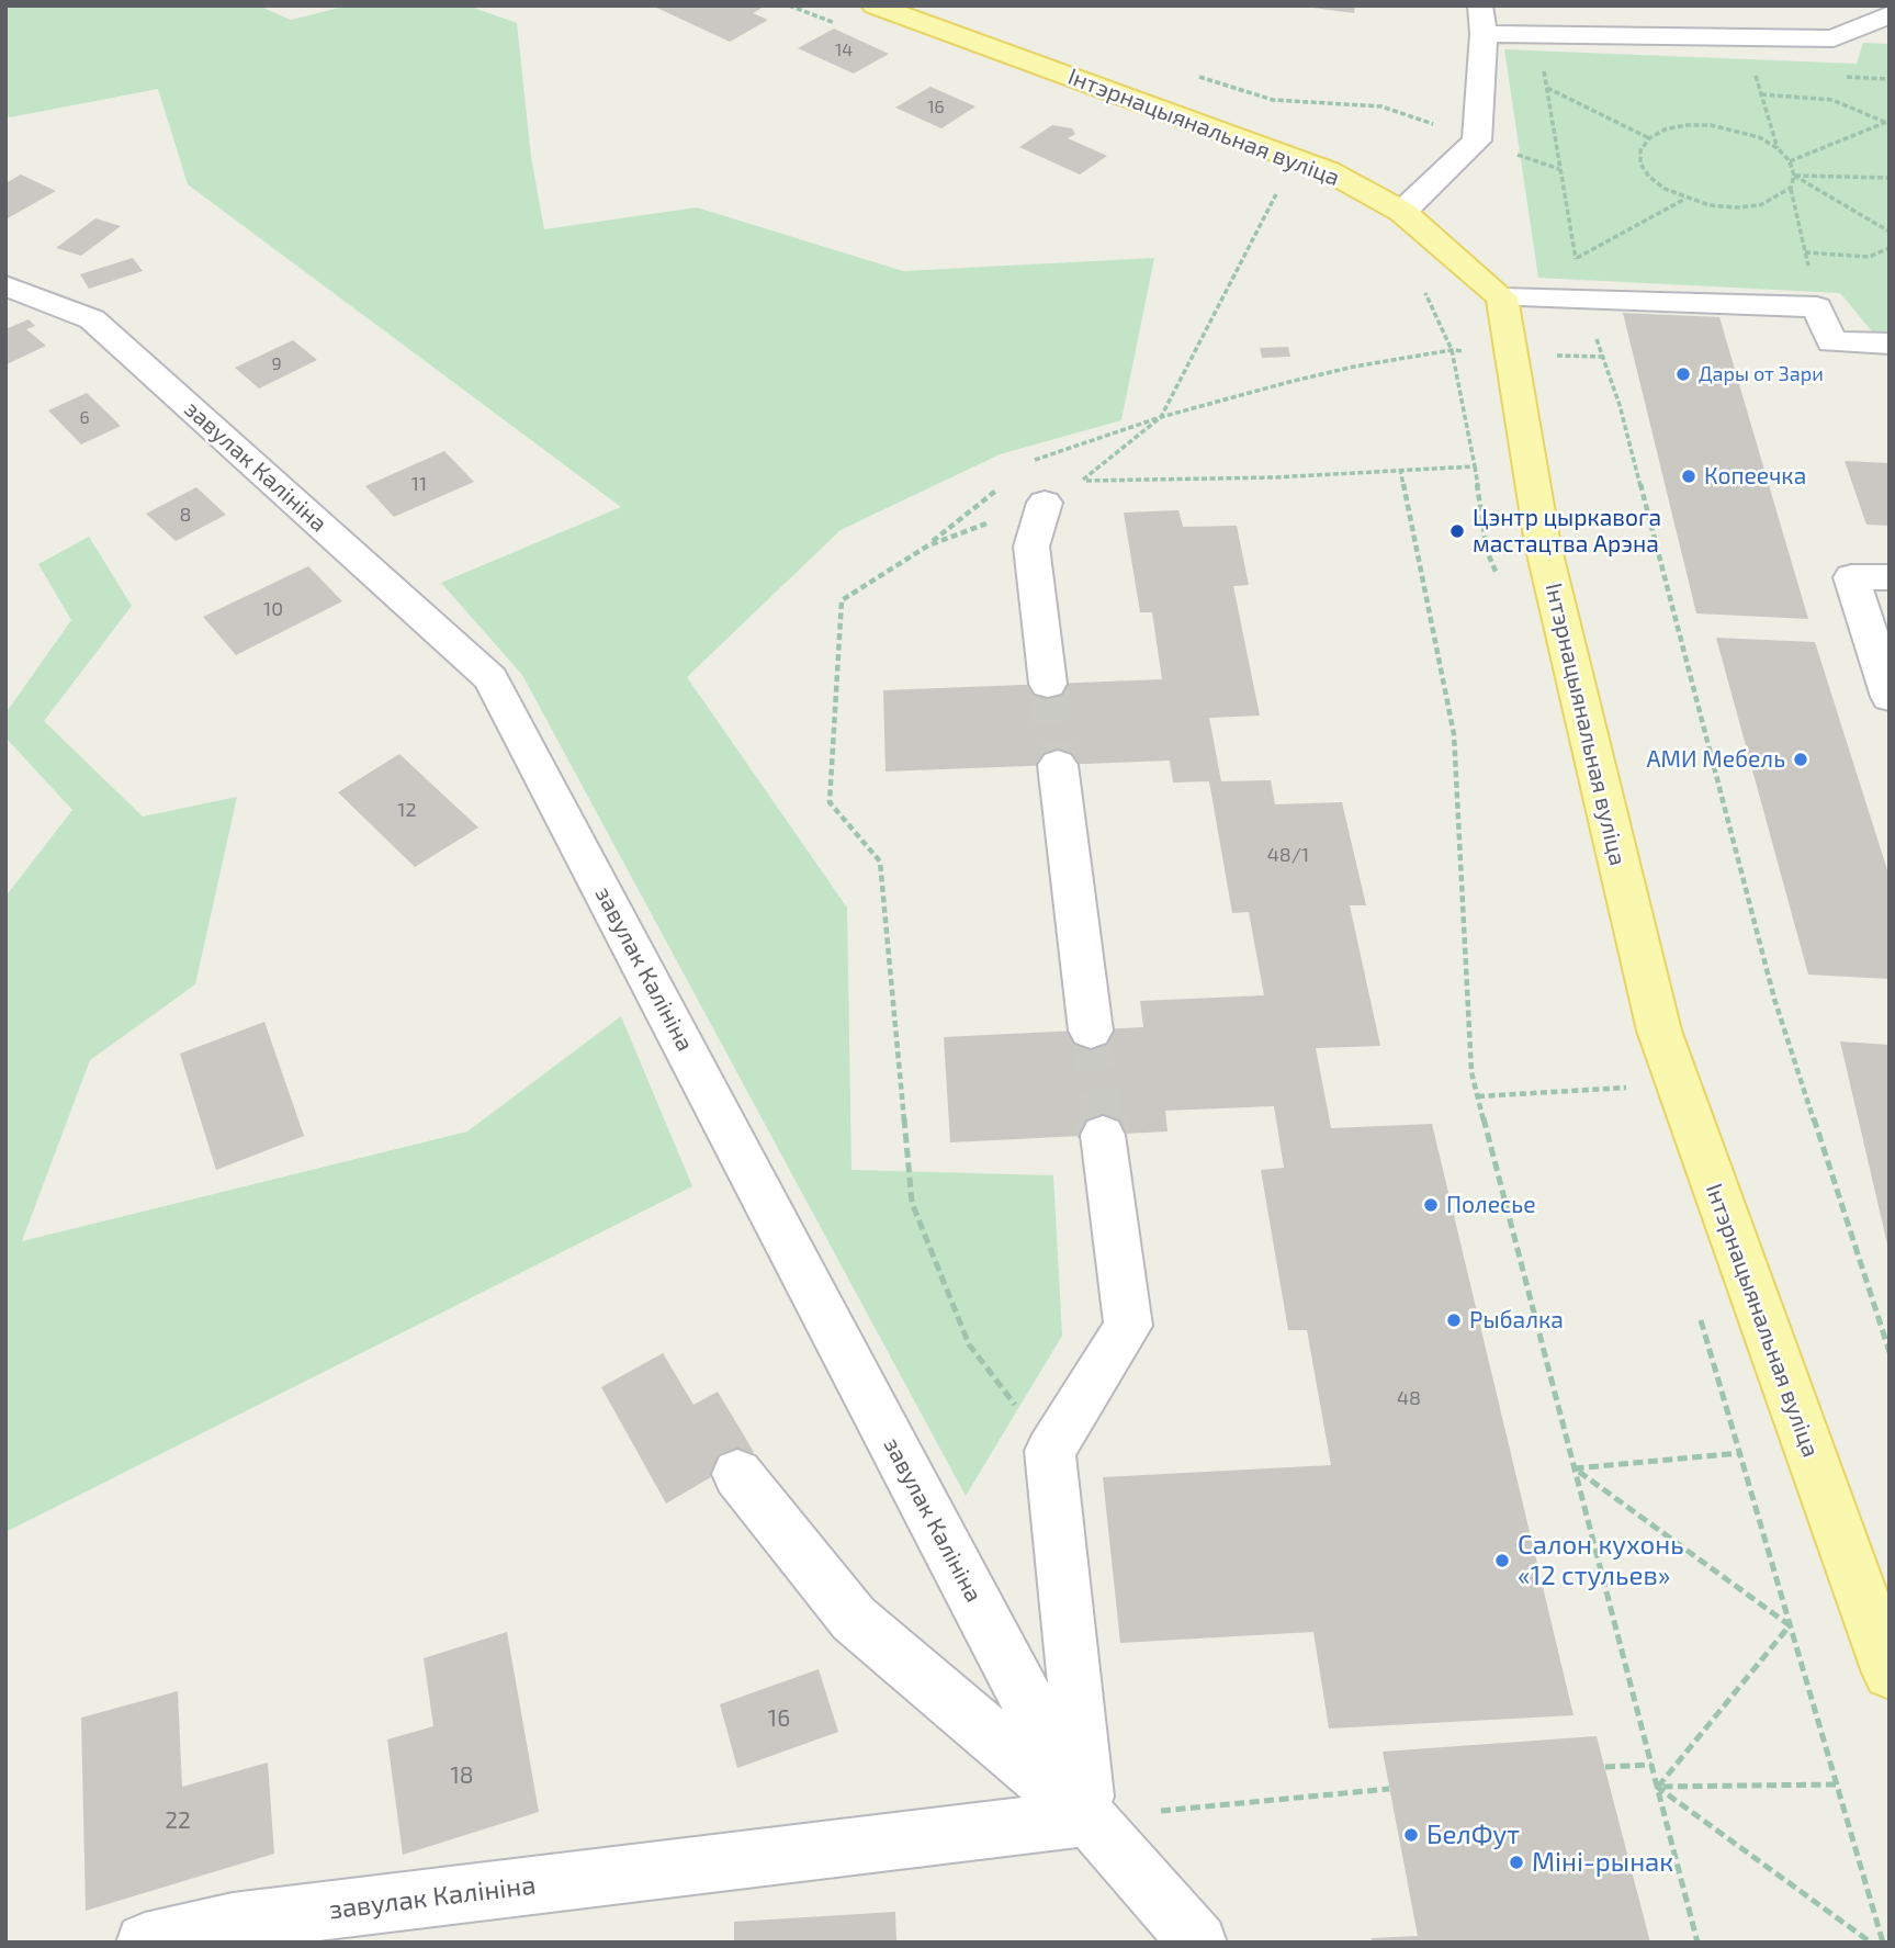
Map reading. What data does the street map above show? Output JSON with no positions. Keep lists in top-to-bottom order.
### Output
{
  "streets": {
    "main road": ["Інтэрнацыянальная вуліца"],
    "street": ["завулак Калініна"]
  },
  "places": [
    "Дары от Зари",
    "Копеечка",
    "Цэнтр цыркавога мастацтва Арэна",
    "АМИ Мебель",
    "Полесье",
    "Рыбалка",
    "Салон кухонь «12 стульев»",
    "БелФут",
    "Міні-рынак"
  ],
  "house_numbers": [
    "14",
    "16",
    "9",
    "6",
    "11",
    "8",
    "10",
    "12",
    "48/1",
    "48",
    "16",
    "18",
    "22"
  ]
}
